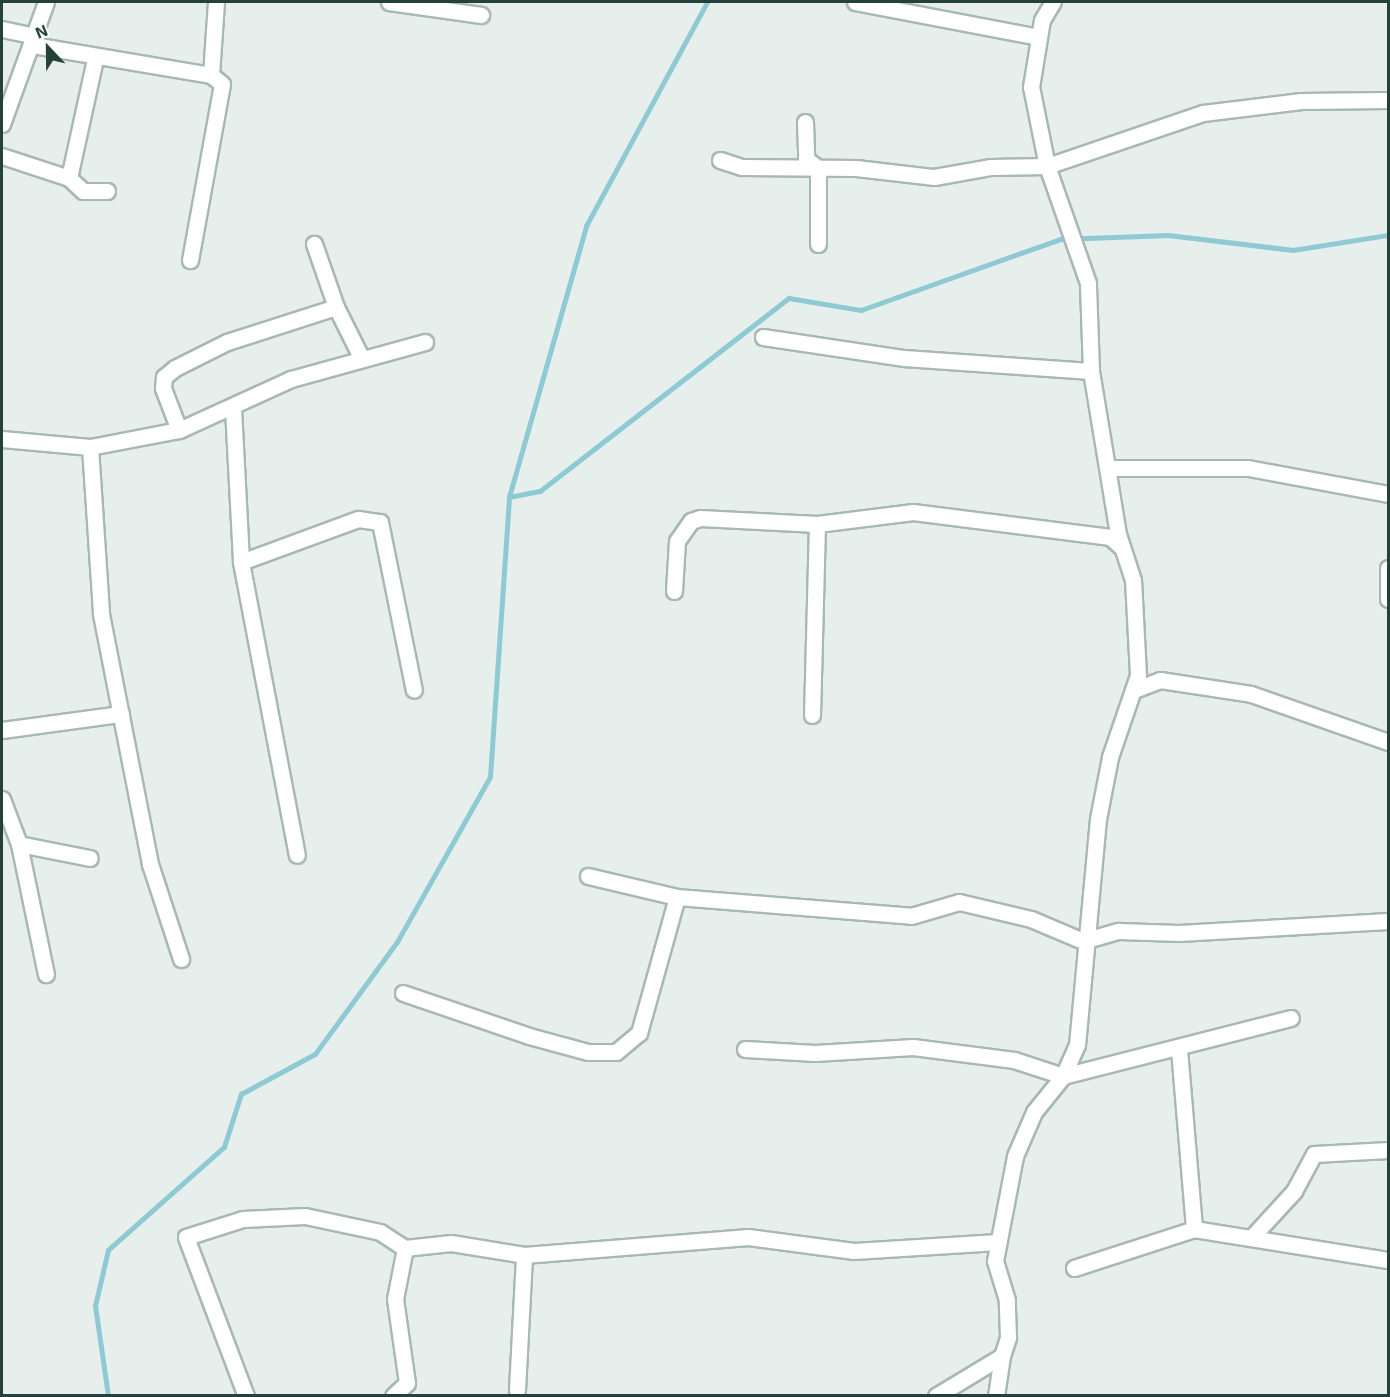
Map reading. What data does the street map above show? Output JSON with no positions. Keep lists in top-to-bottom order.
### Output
{
  "north": "top"
}
